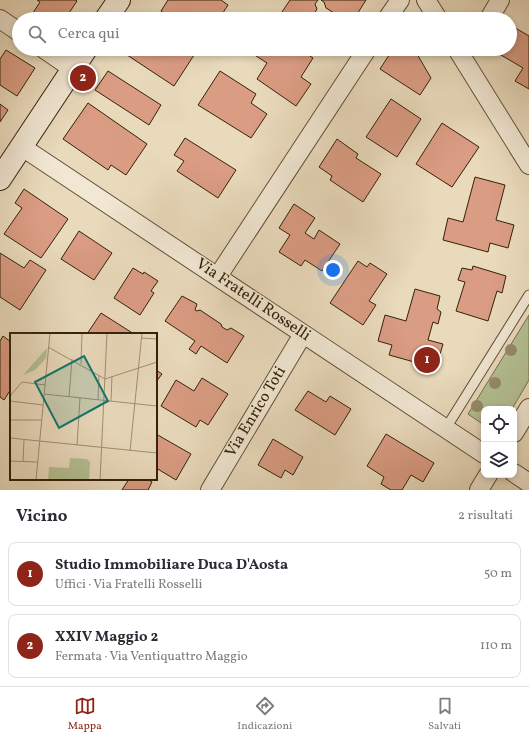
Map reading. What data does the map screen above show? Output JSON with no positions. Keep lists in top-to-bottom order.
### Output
{
  "streets": {
    "street": ["Via Fratelli Rosselli", "Via Enrico Toti"]
  },
  "crossings": [
    ["Via Fratelli Rosselli", "Via Enrico Toti"]
  ],
  "page": {
    "search": "Cerca qui",
    "pins": ["2", "1"],
    "heading": ["Vicino", "2 risultati"],
    "list": [
      {
        "mark": "1",
        "name": "Studio Immobiliare Duca D'Aosta",
        "note": "Uffici · Via Fratelli Rosselli",
        "value": "50 m"
      },
      {
        "mark": "2",
        "name": "XXIV Maggio 2",
        "note": "Fermata · Via Ventiquattro Maggio",
        "value": "110 m"
      }
    ],
    "nav": ["Mappa", "Indicazioni", "Salvati"]
  }
}
